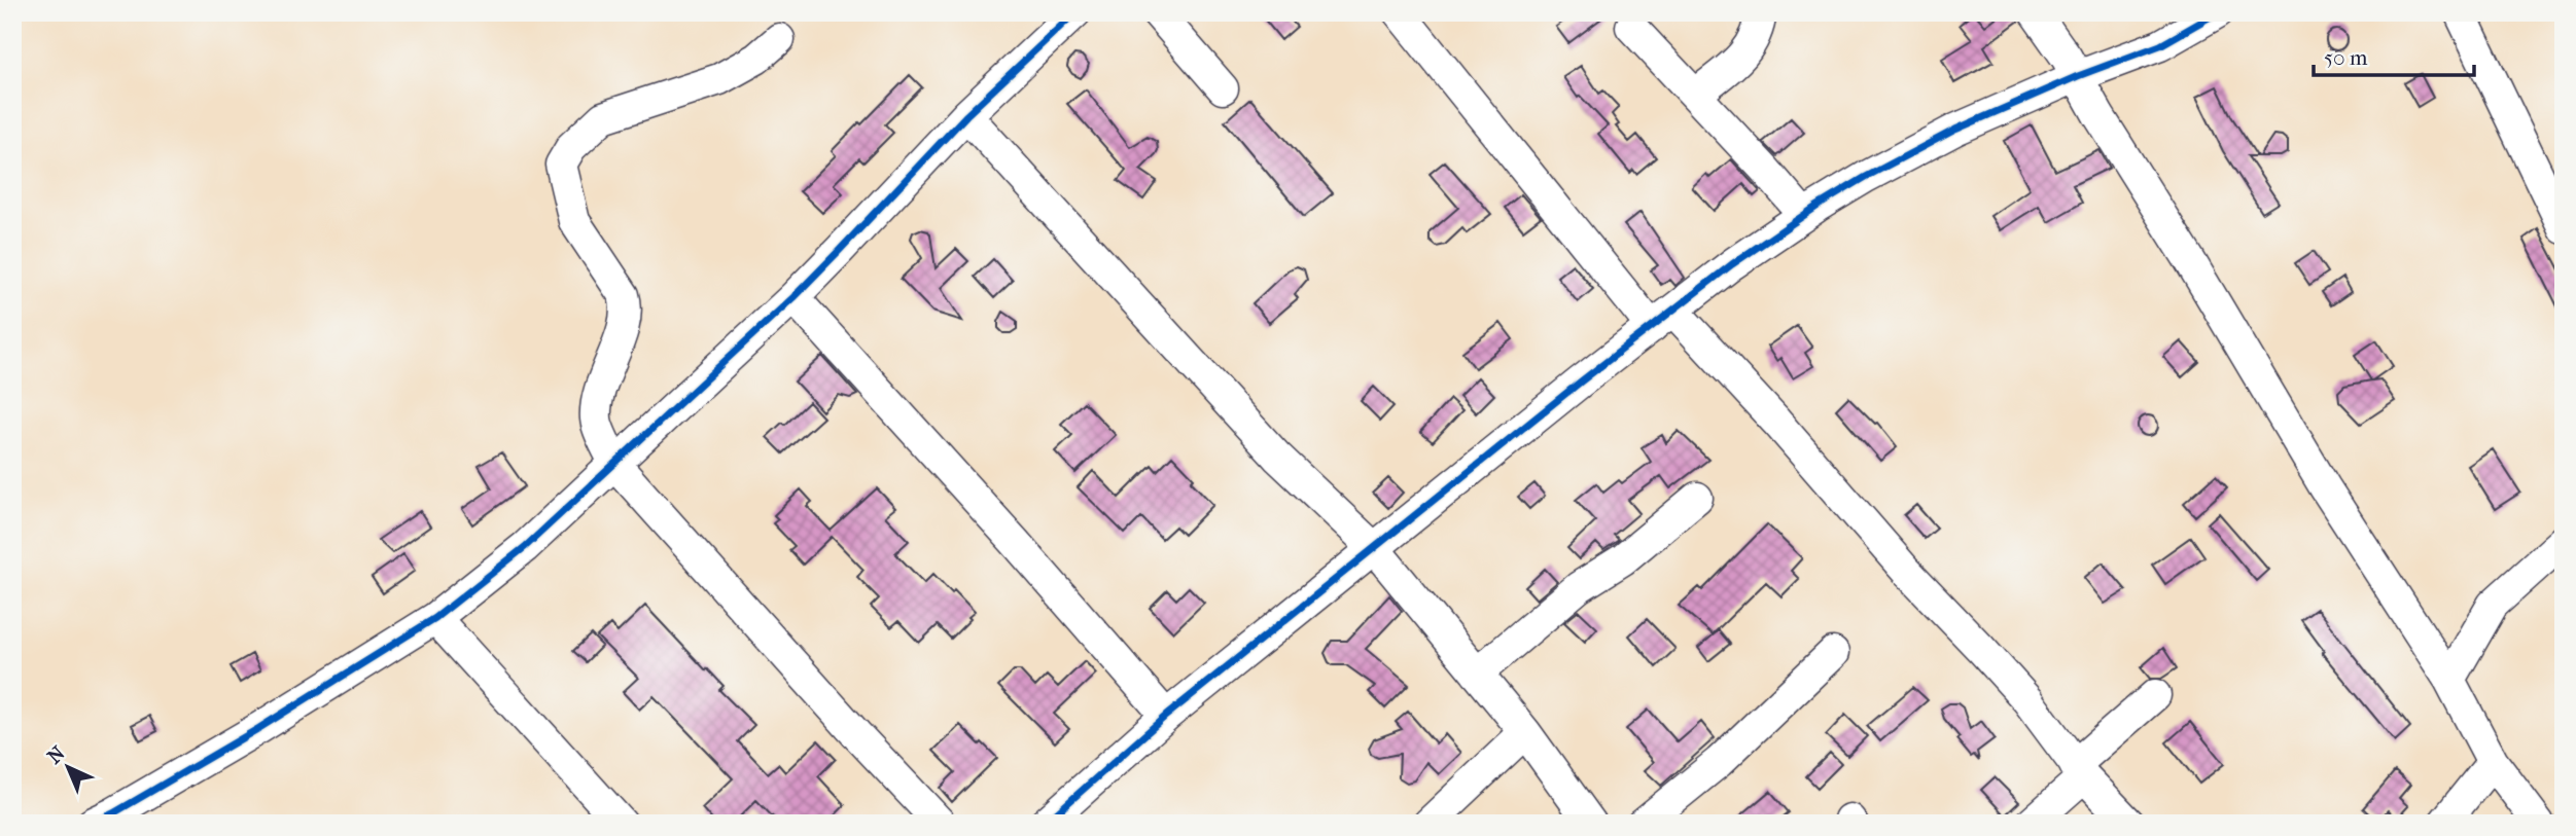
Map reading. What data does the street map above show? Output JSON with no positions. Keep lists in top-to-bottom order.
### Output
{
  "scale_bar": "50 m",
  "north": "top left"
}
